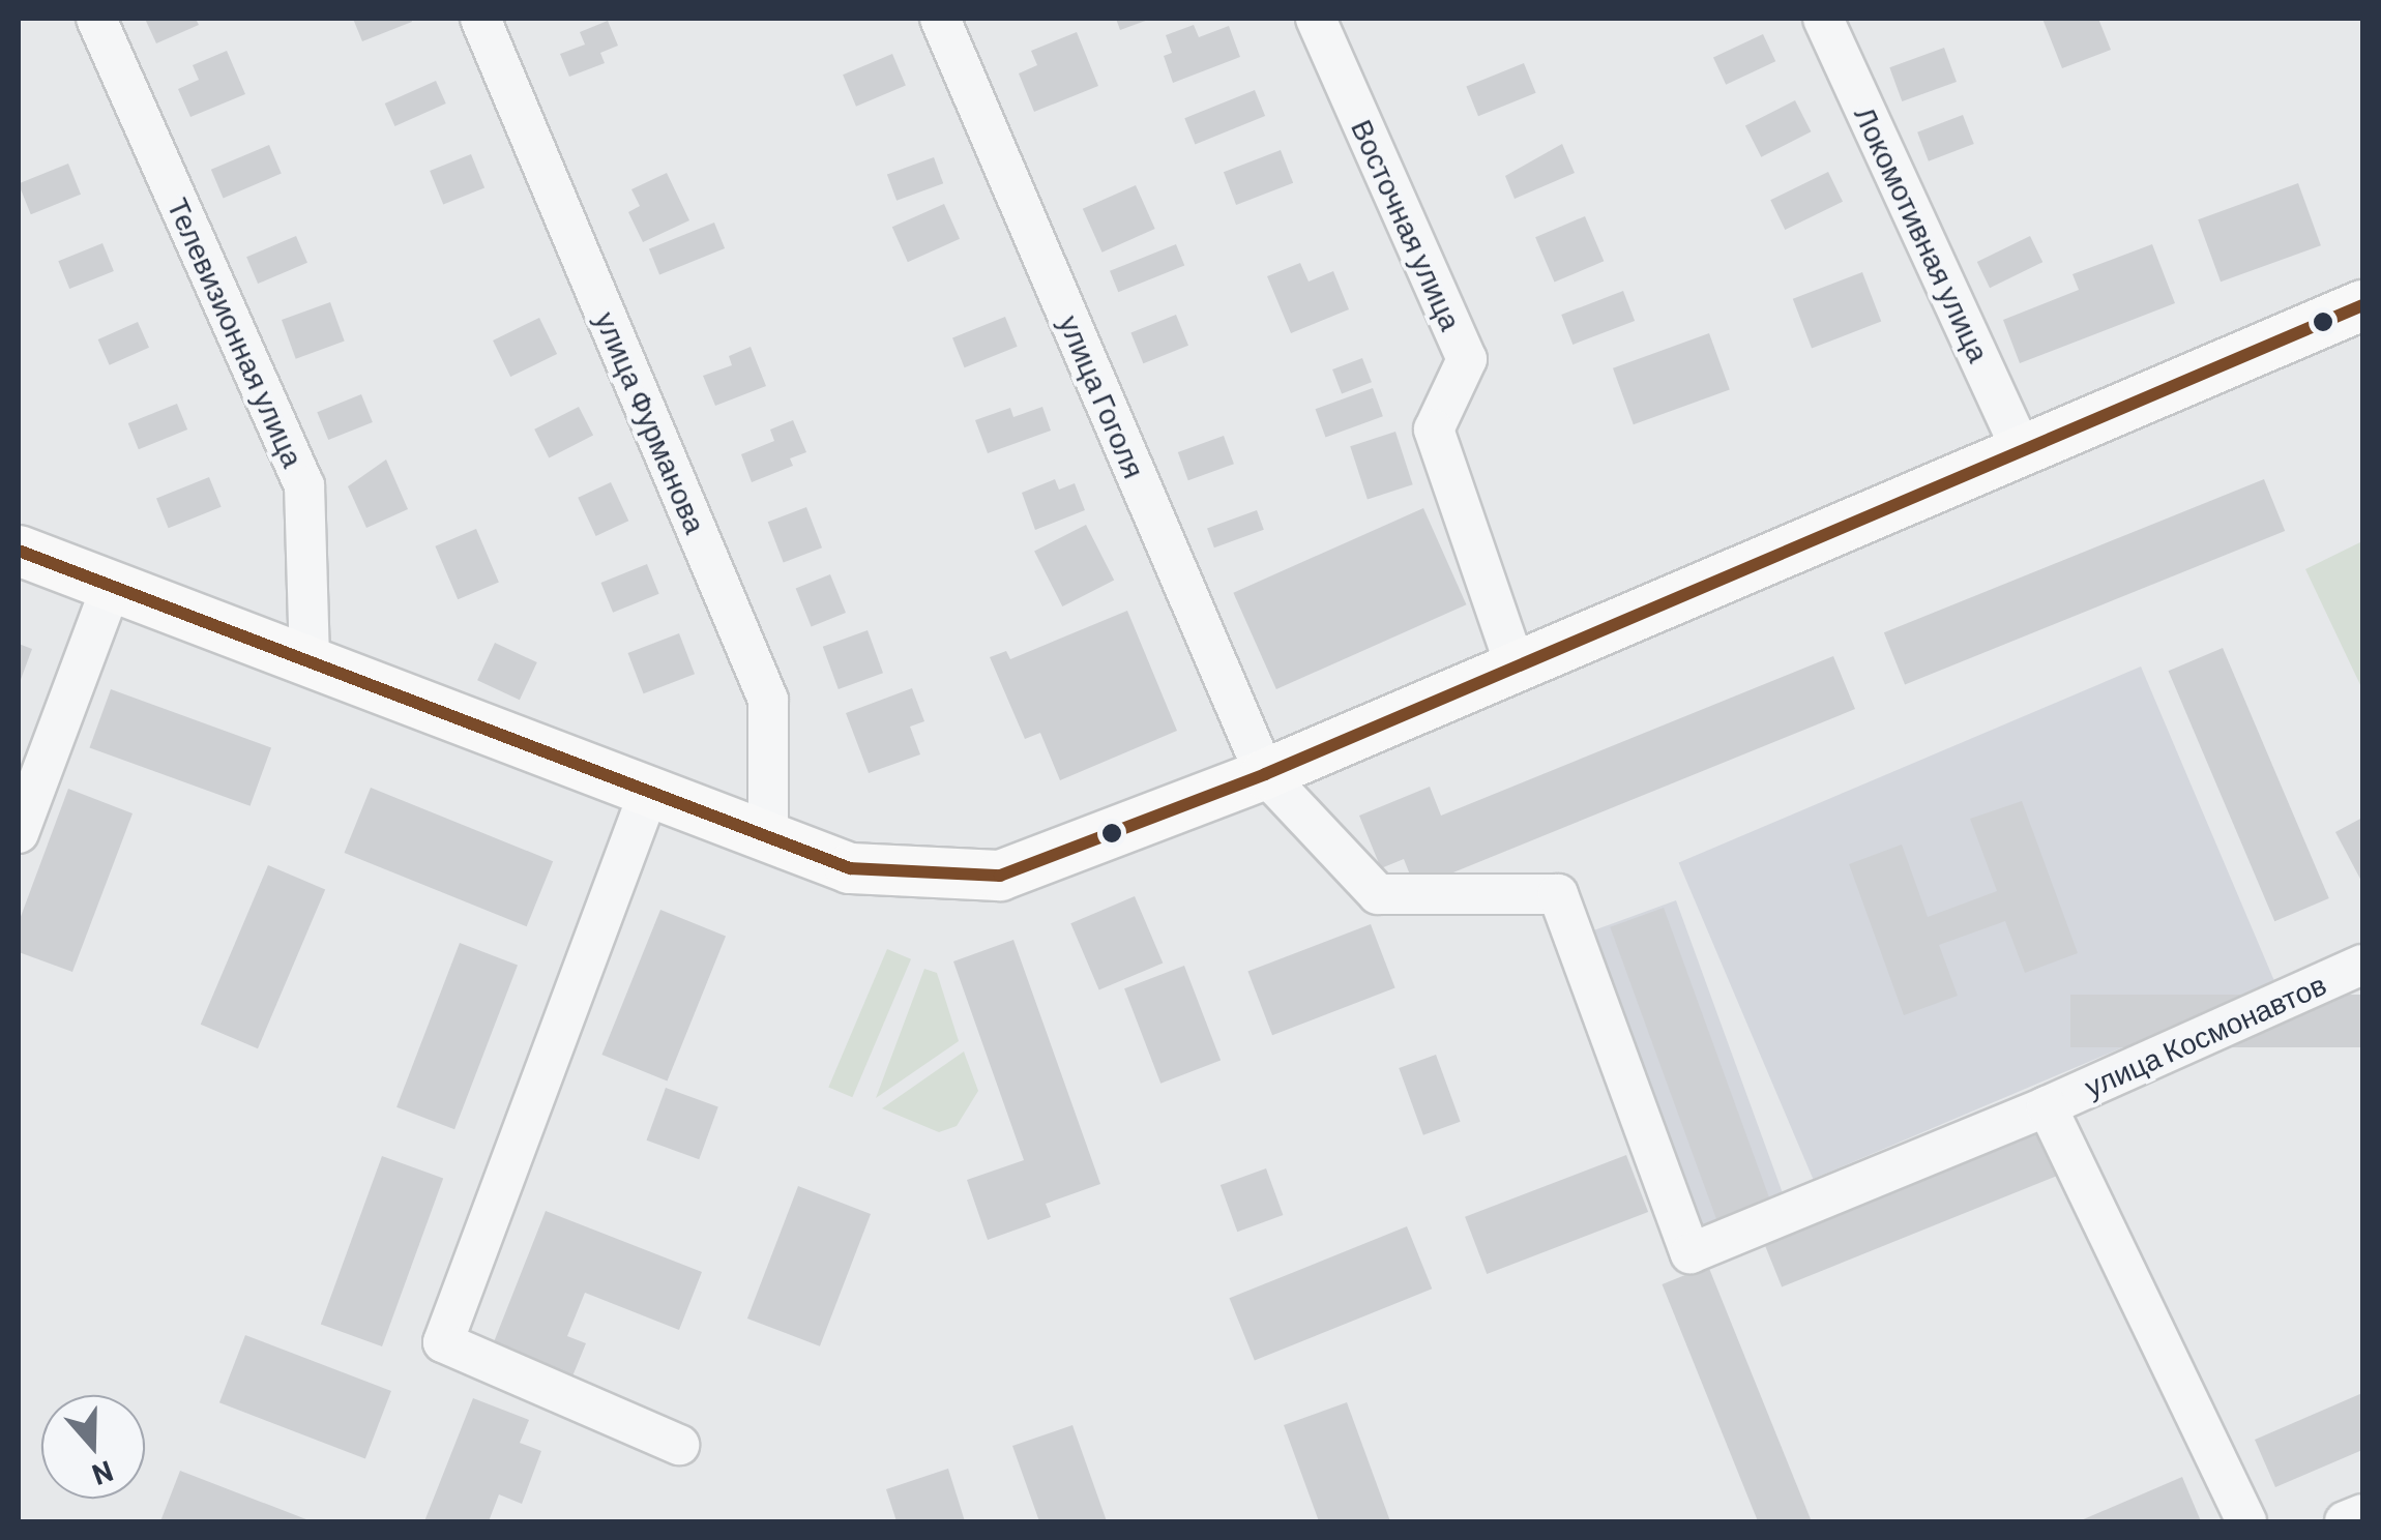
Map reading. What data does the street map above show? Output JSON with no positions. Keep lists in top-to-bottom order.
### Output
{
  "streets": {
    "street": [
      "Восточная улица",
      "Локомотивная улица",
      "Телевизионная улица",
      "улица Гоголя",
      "улица Фурманова",
      "улица Космонавтов"
    ]
  },
  "crossings": [
    ["улица Гоголя", "улица Космонавтов"]
  ],
  "north": "bottom"
}
